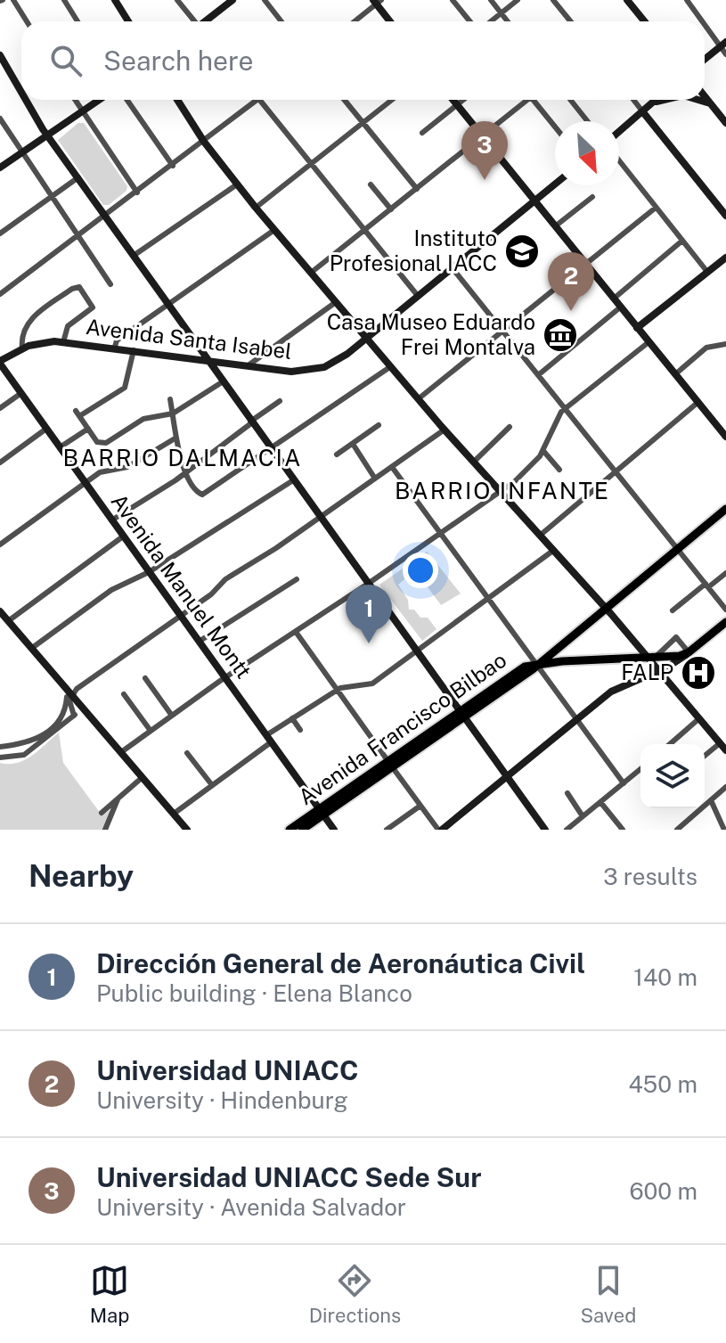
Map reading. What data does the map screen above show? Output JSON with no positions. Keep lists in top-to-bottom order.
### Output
{
  "streets": {
    "main road": ["Avenida Francisco Bilbao"],
    "street": ["Avenida Santa Isabel", "Avenida Manuel Montt"]
  },
  "crossings": [
    ["Avenida Santa Isabel", "Avenida Manuel Montt"],
    ["Avenida Manuel Montt", "Avenida Francisco Bilbao"]
  ],
  "districts": ["BARRIO DALMACIA", "BARRIO INFANTE"],
  "places": {
    "school or university": ["Instituto Profesional IACC"],
    "museum": ["Casa Museo Eduardo Frei Montalva"],
    "hospital": ["FALP"]
  },
  "north": "bottom right",
  "page": {
    "search": "Search here",
    "pins": ["3", "2", "1"],
    "heading": ["Nearby", "3 results"],
    "list": [
      {
        "mark": "1",
        "name": "Dirección General de Aeronáutica Civil",
        "note": "Public building · Elena Blanco",
        "value": "140 m"
      },
      {
        "mark": "2",
        "name": "Universidad UNIACC",
        "note": "University · Hindenburg",
        "value": "450 m"
      },
      {
        "mark": "3",
        "name": "Universidad UNIACC Sede Sur",
        "note": "University · Avenida Salvador",
        "value": "600 m"
      }
    ],
    "nav": ["Map", "Directions", "Saved"]
  }
}
